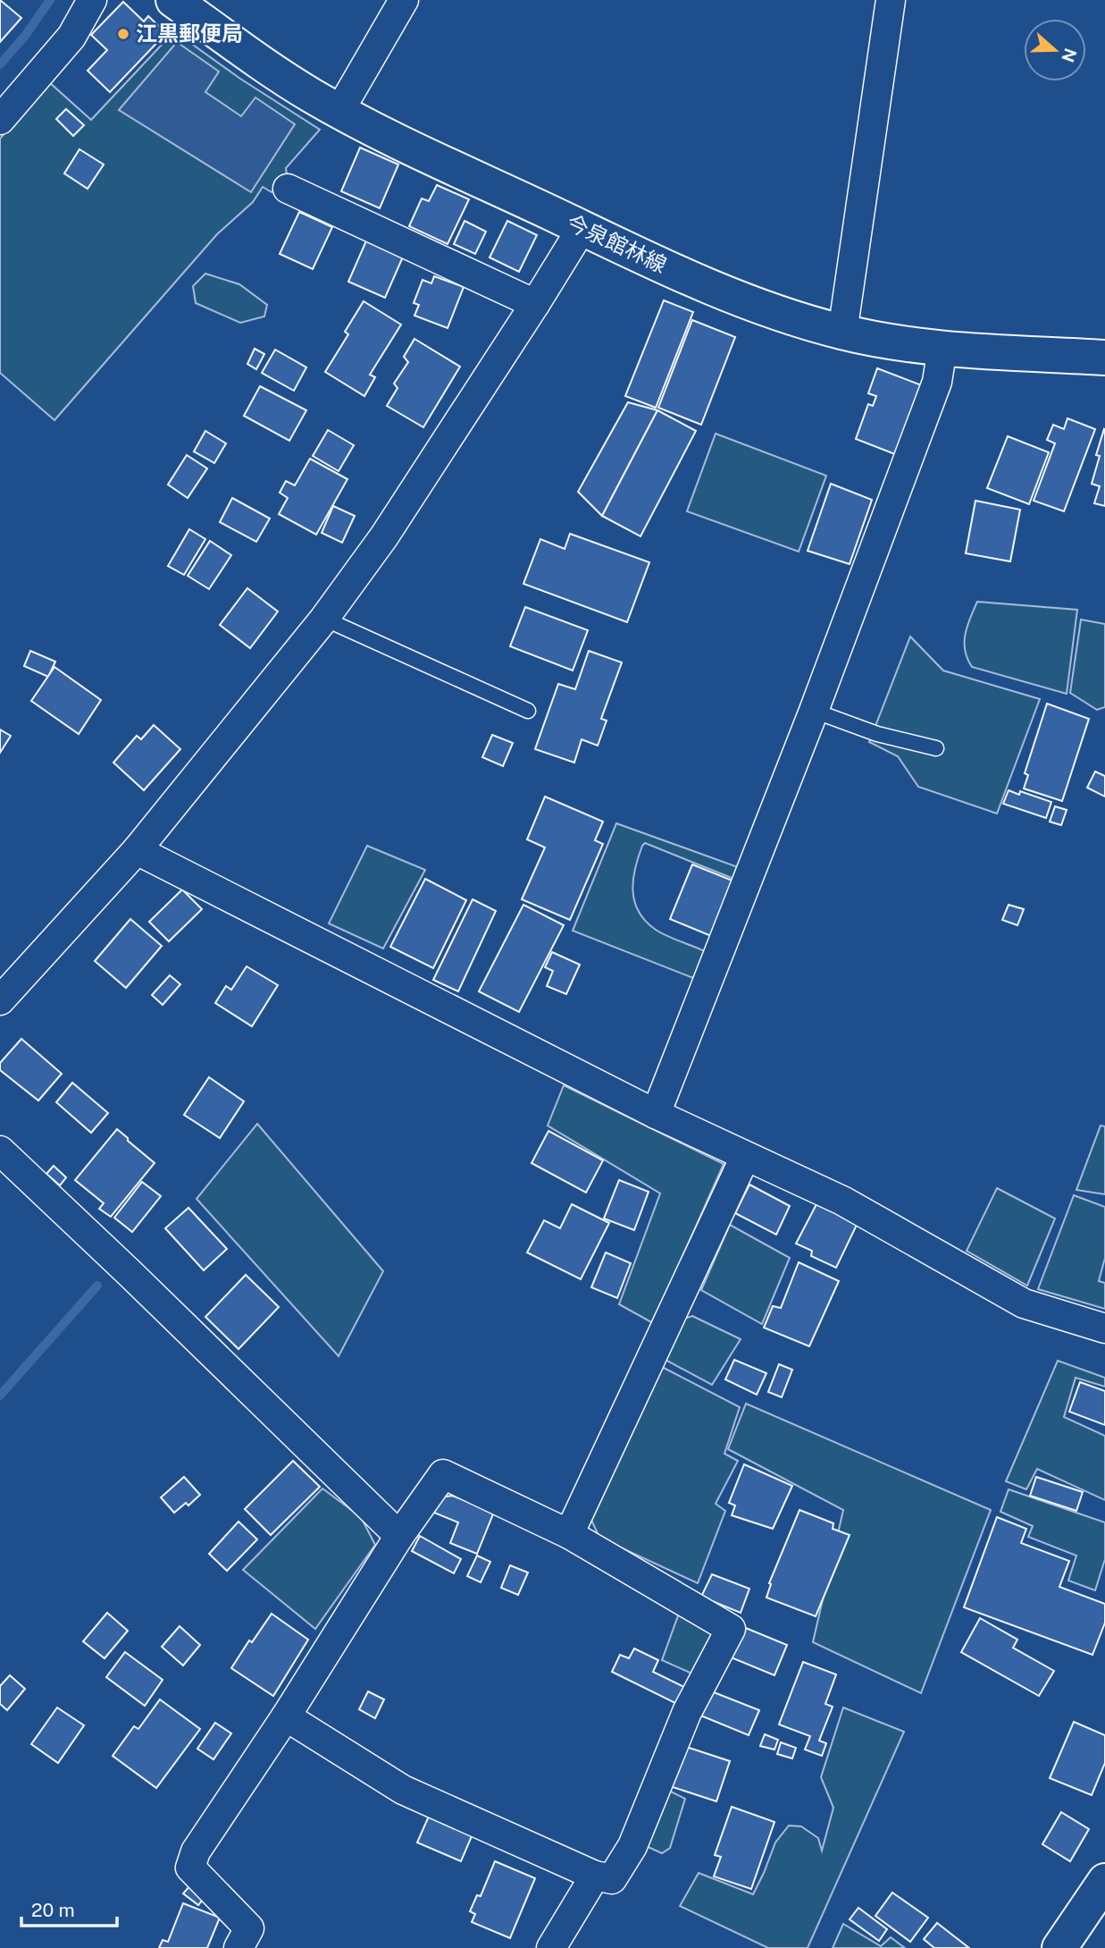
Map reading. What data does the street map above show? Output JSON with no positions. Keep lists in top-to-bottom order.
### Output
{
  "streets": {
    "main road": ["今泉館林線"]
  },
  "places": ["江黒郵便局"],
  "scale_bar": "20 m",
  "north": "right"
}
